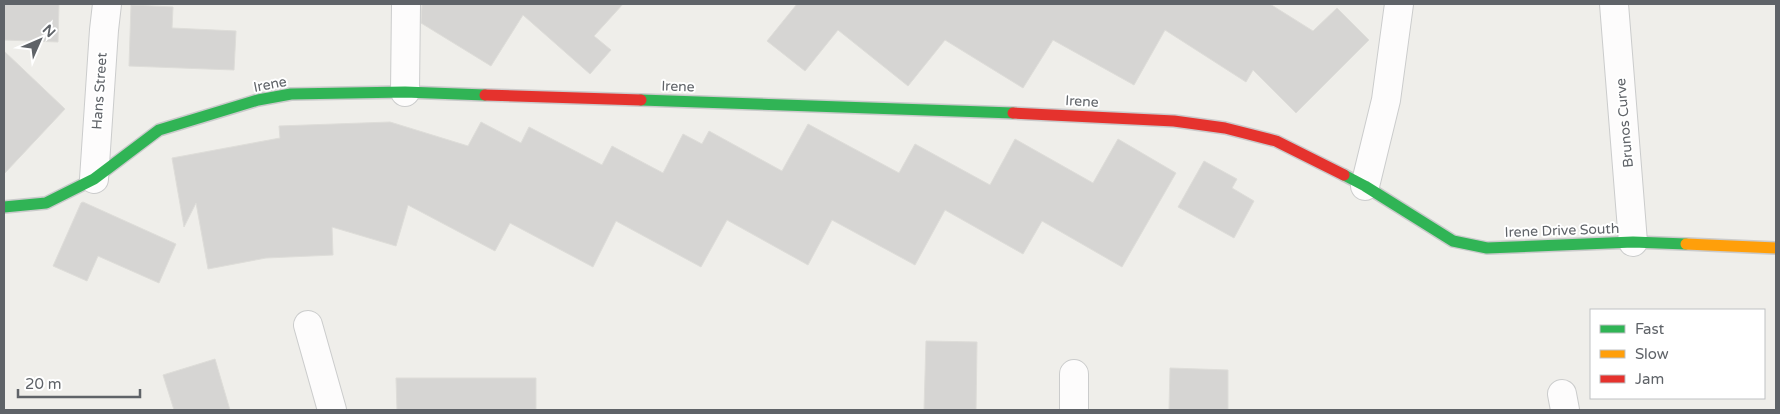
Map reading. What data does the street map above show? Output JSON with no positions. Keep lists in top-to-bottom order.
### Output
{
  "streets": {
    "street": [
      "Irene",
      "Hans Street",
      "Brunos Curve",
      "Irene Drive South"
    ]
  },
  "crossings": [
    ["Irene", "Hans Street"],
    ["Irene", "Irene Drive South"],
    ["Brunos Curve", "Irene Drive South"]
  ],
  "legend": ["Fast", "Slow", "Jam"],
  "scale_bar": "20 m",
  "north": "top right"
}
